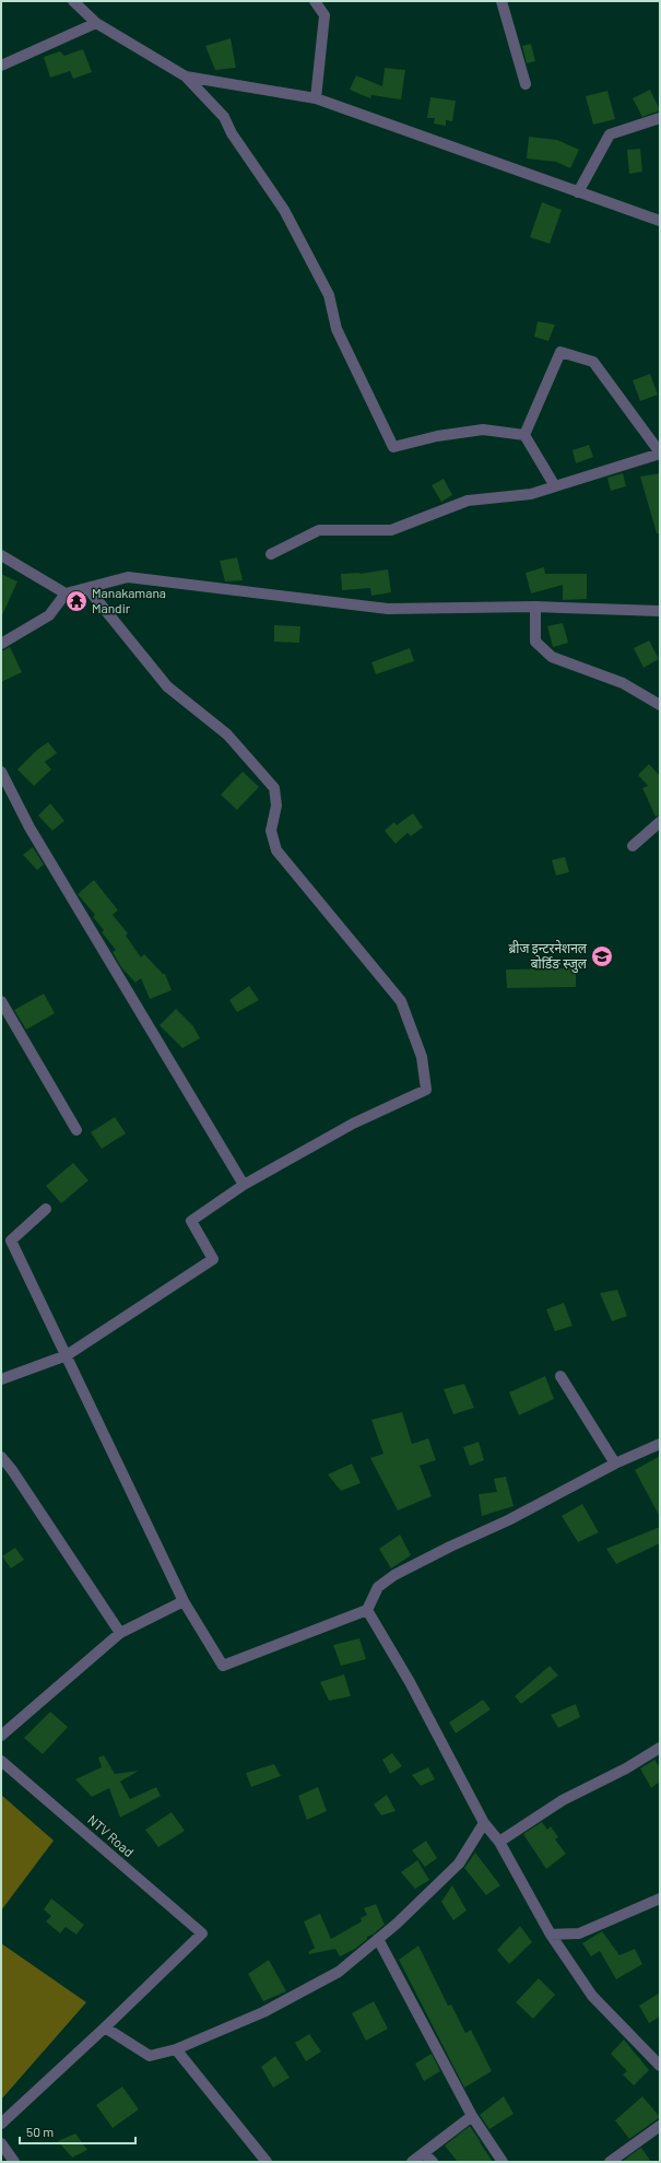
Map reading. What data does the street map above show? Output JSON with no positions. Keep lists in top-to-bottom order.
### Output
{
  "streets": {
    "street": ["NTV Road"]
  },
  "places": {
    "temple": ["Manakamana Mandir"],
    "school or university": ["ब्रीज इन्टरनेशनल बोर्डिङ स्जुल"]
  },
  "scale_bar": "50 m"
}
